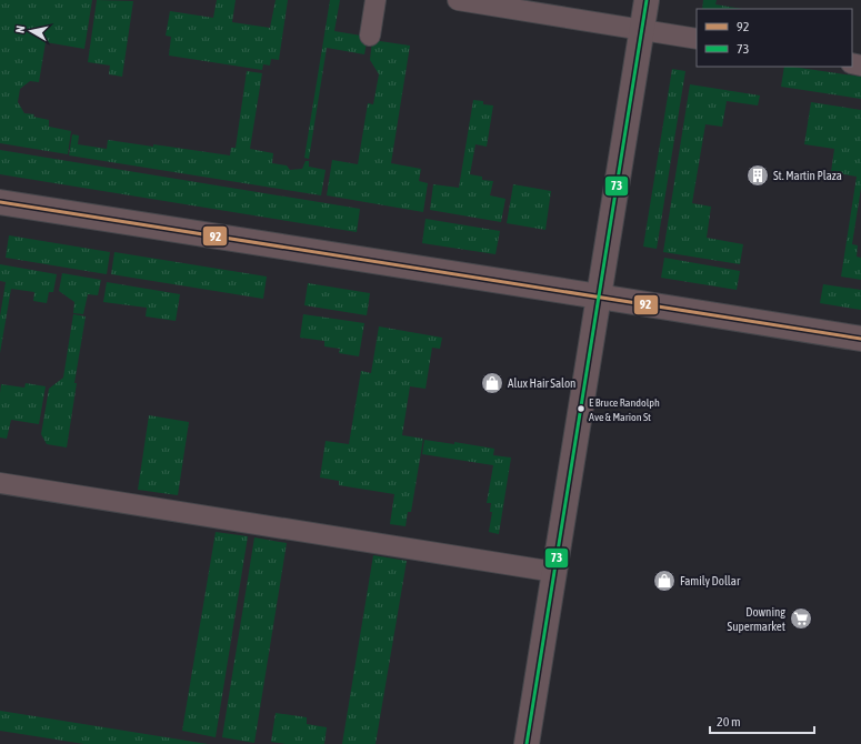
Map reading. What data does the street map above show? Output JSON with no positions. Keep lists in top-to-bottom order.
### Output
{
  "places": {
    "building": ["St. Martin Plaza"],
    "shop": ["Alux Hair Salon", "Family Dollar"],
    "other": ["E Bruce Randolph Ave & Marion St"],
    "supermarket": ["Downing Supermarket"]
  },
  "lines": ["transit line 73", "transit line 92"],
  "legend": ["92", "73"],
  "scale_bar": "20 m",
  "north": "left"
}
